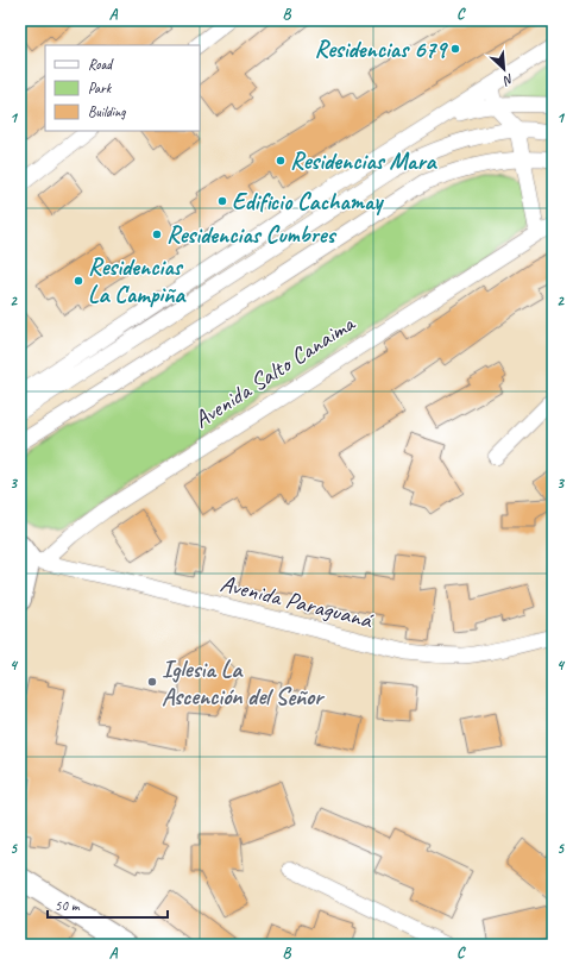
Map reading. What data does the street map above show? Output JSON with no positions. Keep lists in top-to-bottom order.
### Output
{
  "streets": {
    "street": ["Avenida Salto Canaima", "Avenida Paraguaná"]
  },
  "crossings": [
    ["Avenida Salto Canaima", "Avenida Paraguaná"]
  ],
  "places": [
    "Residencias 679",
    "Residencias Mara",
    "Edificio Cachamay",
    "Residencias Cumbres",
    "Residencias La Campiña",
    "Iglesia La Ascención del Señor"
  ],
  "legend": ["Road", "Park", "Building"],
  "scale_bar": "50 m",
  "north": "bottom right",
  "grid": {
    "columns": ["A", "B", "C"],
    "rows": [
      "1",
      "2",
      "3",
      "4",
      "5"
    ]
  }
}
